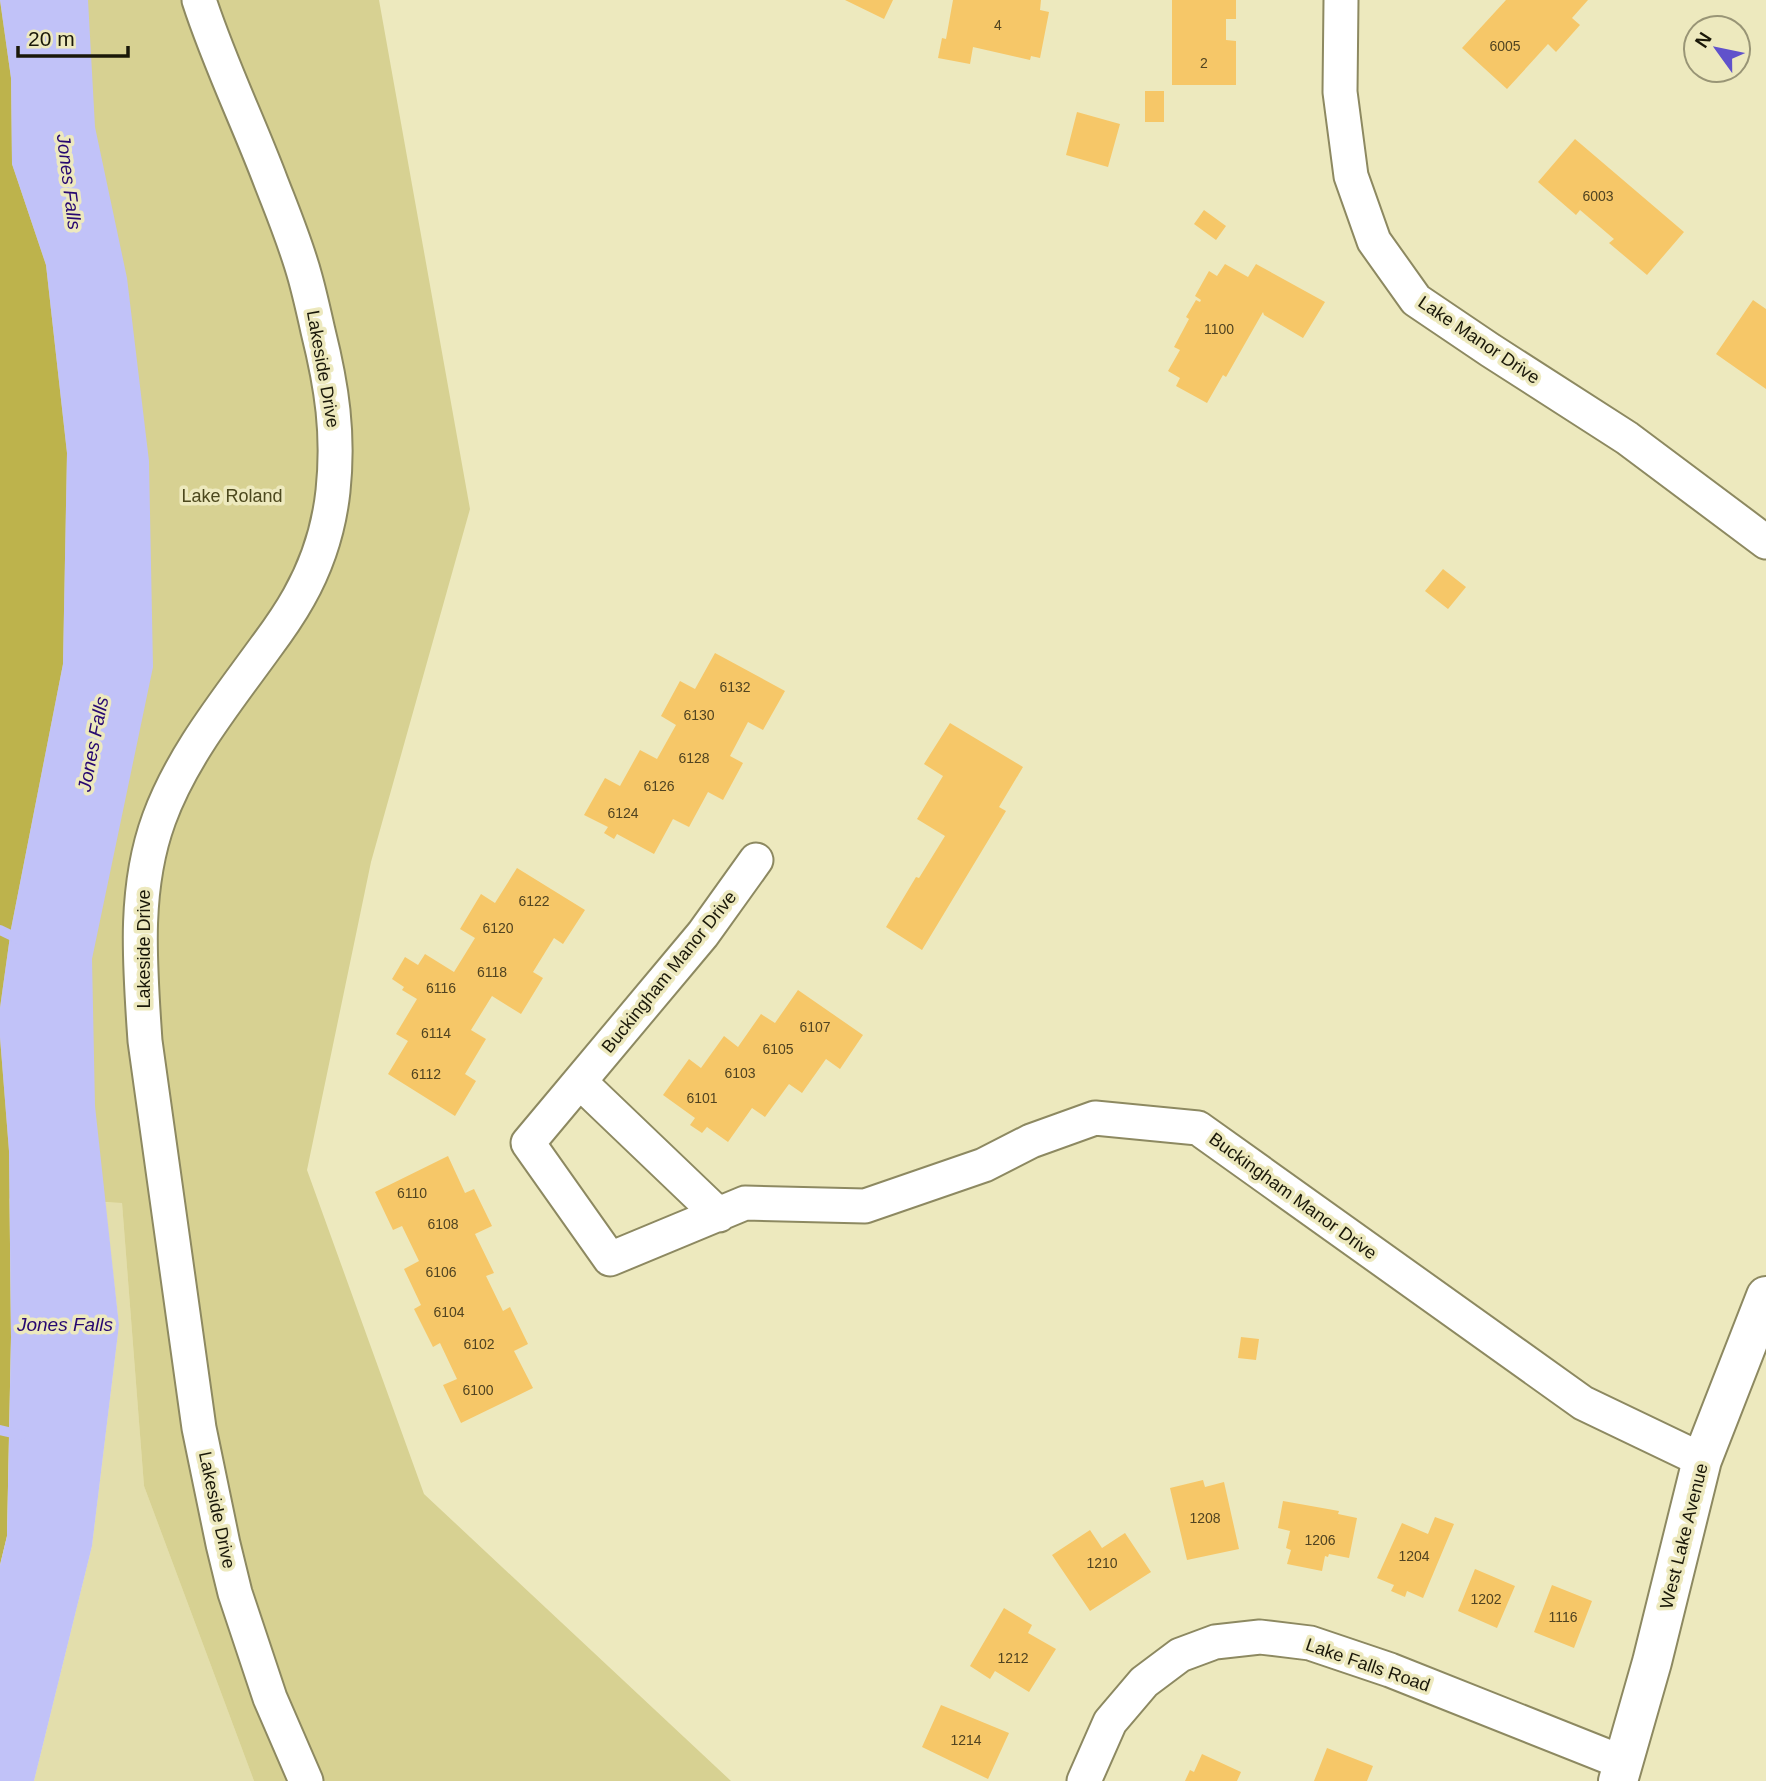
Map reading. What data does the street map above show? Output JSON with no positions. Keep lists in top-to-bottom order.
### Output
{
  "streets": {
    "street": [
      "Lake Manor Drive",
      "Lakeside Drive",
      "Buckingham Manor Drive",
      "West Lake Avenue",
      "Lake Falls Road"
    ]
  },
  "crossings": [
    ["Buckingham Manor Drive", "West Lake Avenue"],
    ["West Lake Avenue", "Lake Falls Road"]
  ],
  "water": ["Jones Falls"],
  "parks": ["Lake Roland"],
  "house_numbers": [
    "4",
    "6005",
    "2",
    "6003",
    "1100",
    "6132",
    "6130",
    "6128",
    "6126",
    "6124",
    "6122",
    "6120",
    "6118",
    "6116",
    "6107",
    "6114",
    "6105",
    "6103",
    "6112",
    "6101",
    "6110",
    "6108",
    "6106",
    "6104",
    "6102",
    "6100",
    "1208",
    "1206",
    "1204",
    "1210",
    "1202",
    "1116",
    "1212",
    "1214"
  ],
  "scale_bar": "20 m",
  "north": "top left"
}
